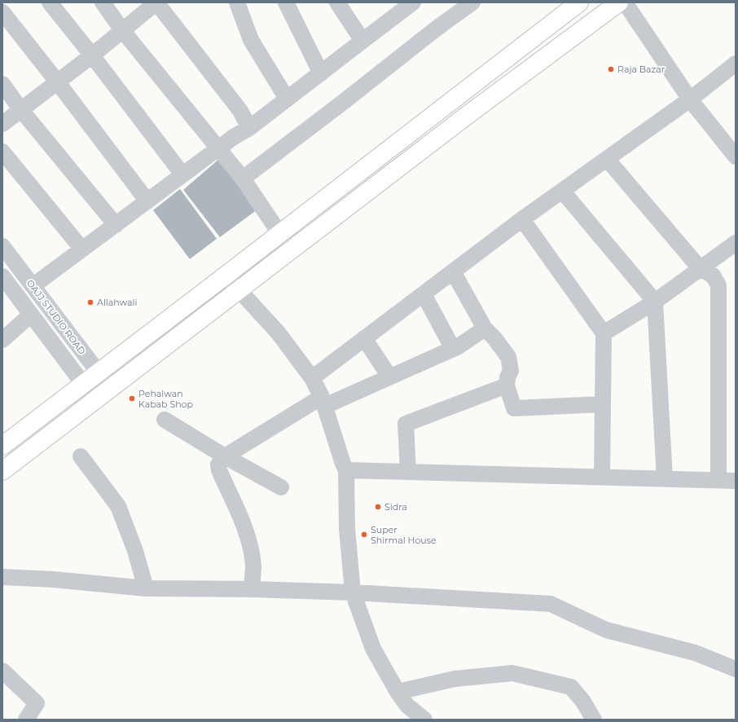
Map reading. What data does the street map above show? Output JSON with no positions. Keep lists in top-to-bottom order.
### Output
{
  "streets": {
    "street": ["OAJJ STUDIO ROAD"]
  },
  "places": [
    "Raja Bazar",
    "Allahwali",
    "Pehalwan Kabab Shop",
    "Sidra",
    "Super Shirmal House"
  ]
}
